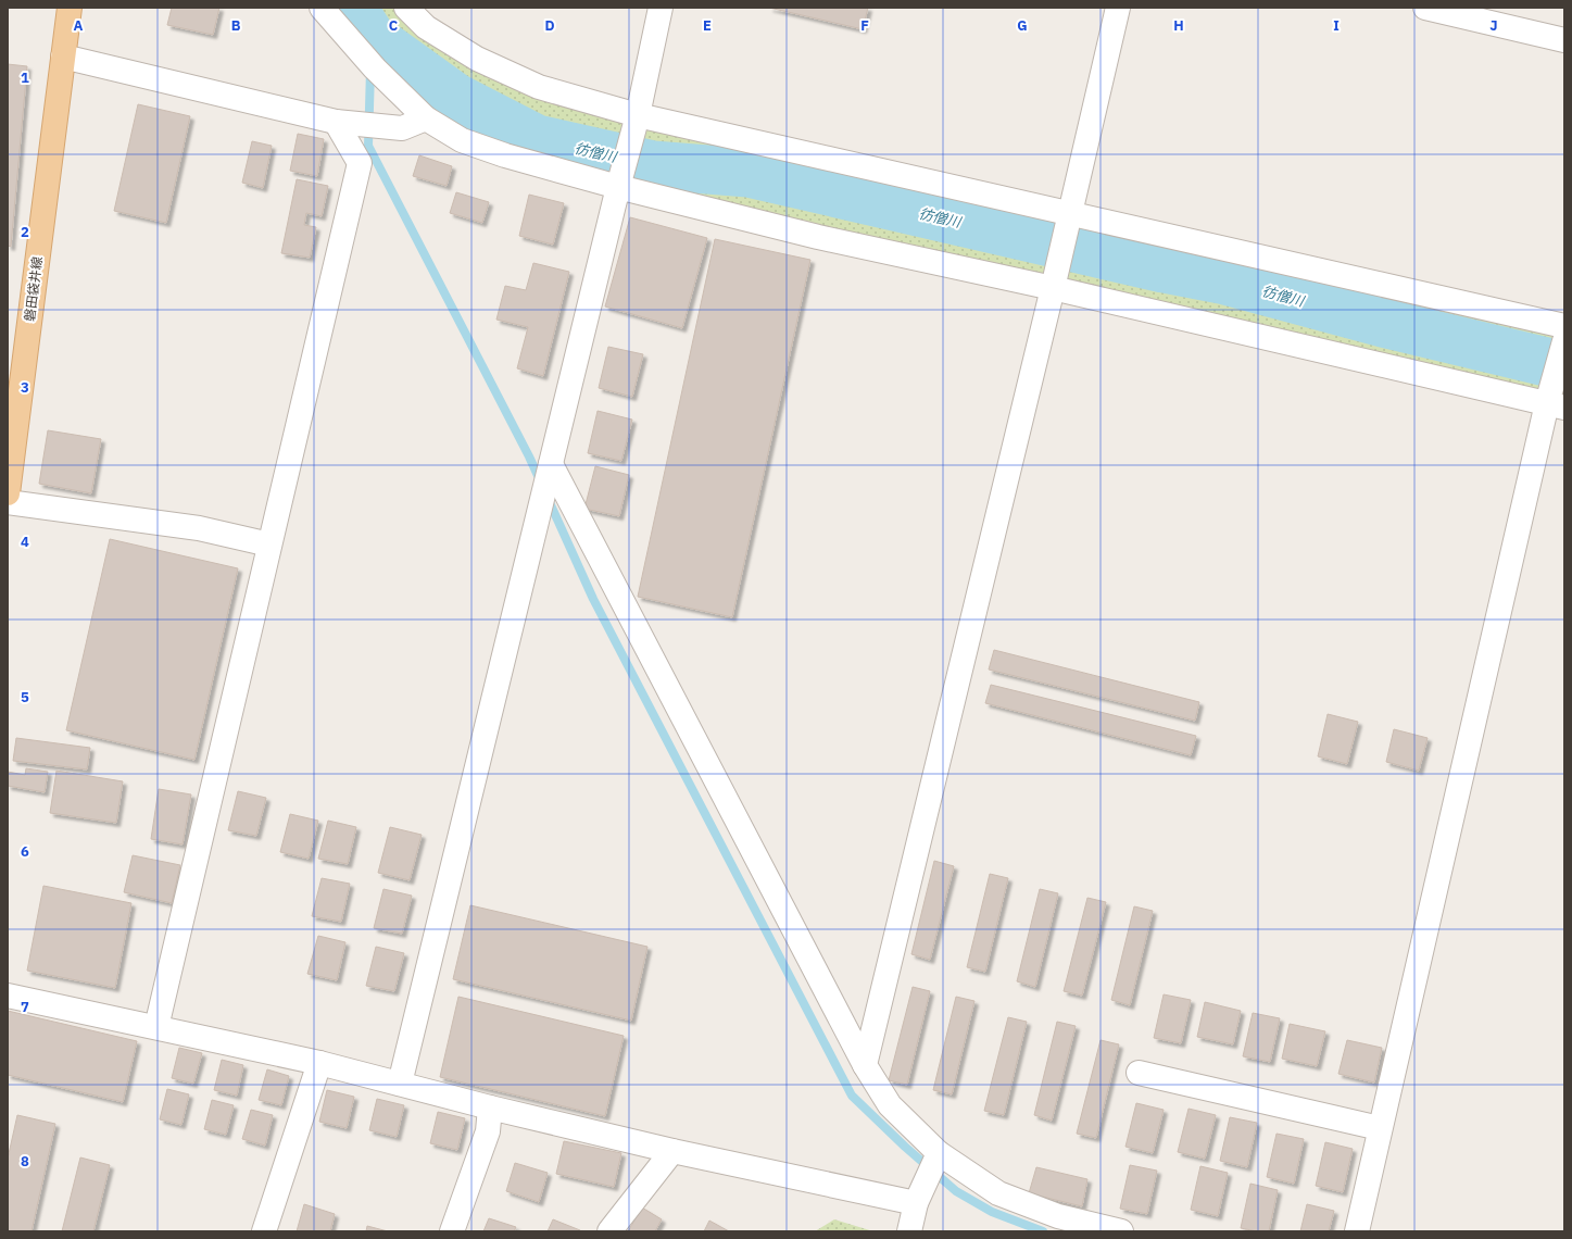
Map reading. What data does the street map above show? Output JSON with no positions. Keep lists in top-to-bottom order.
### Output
{
  "streets": {
    "main road": ["磐田袋井線"]
  },
  "water": ["彷僧川"],
  "grid": {
    "columns": [
      "A",
      "B",
      "C",
      "D",
      "E",
      "F",
      "G",
      "H",
      "I",
      "J"
    ],
    "rows": [
      "1",
      "2",
      "3",
      "4",
      "5",
      "6",
      "7",
      "8"
    ]
  }
}
